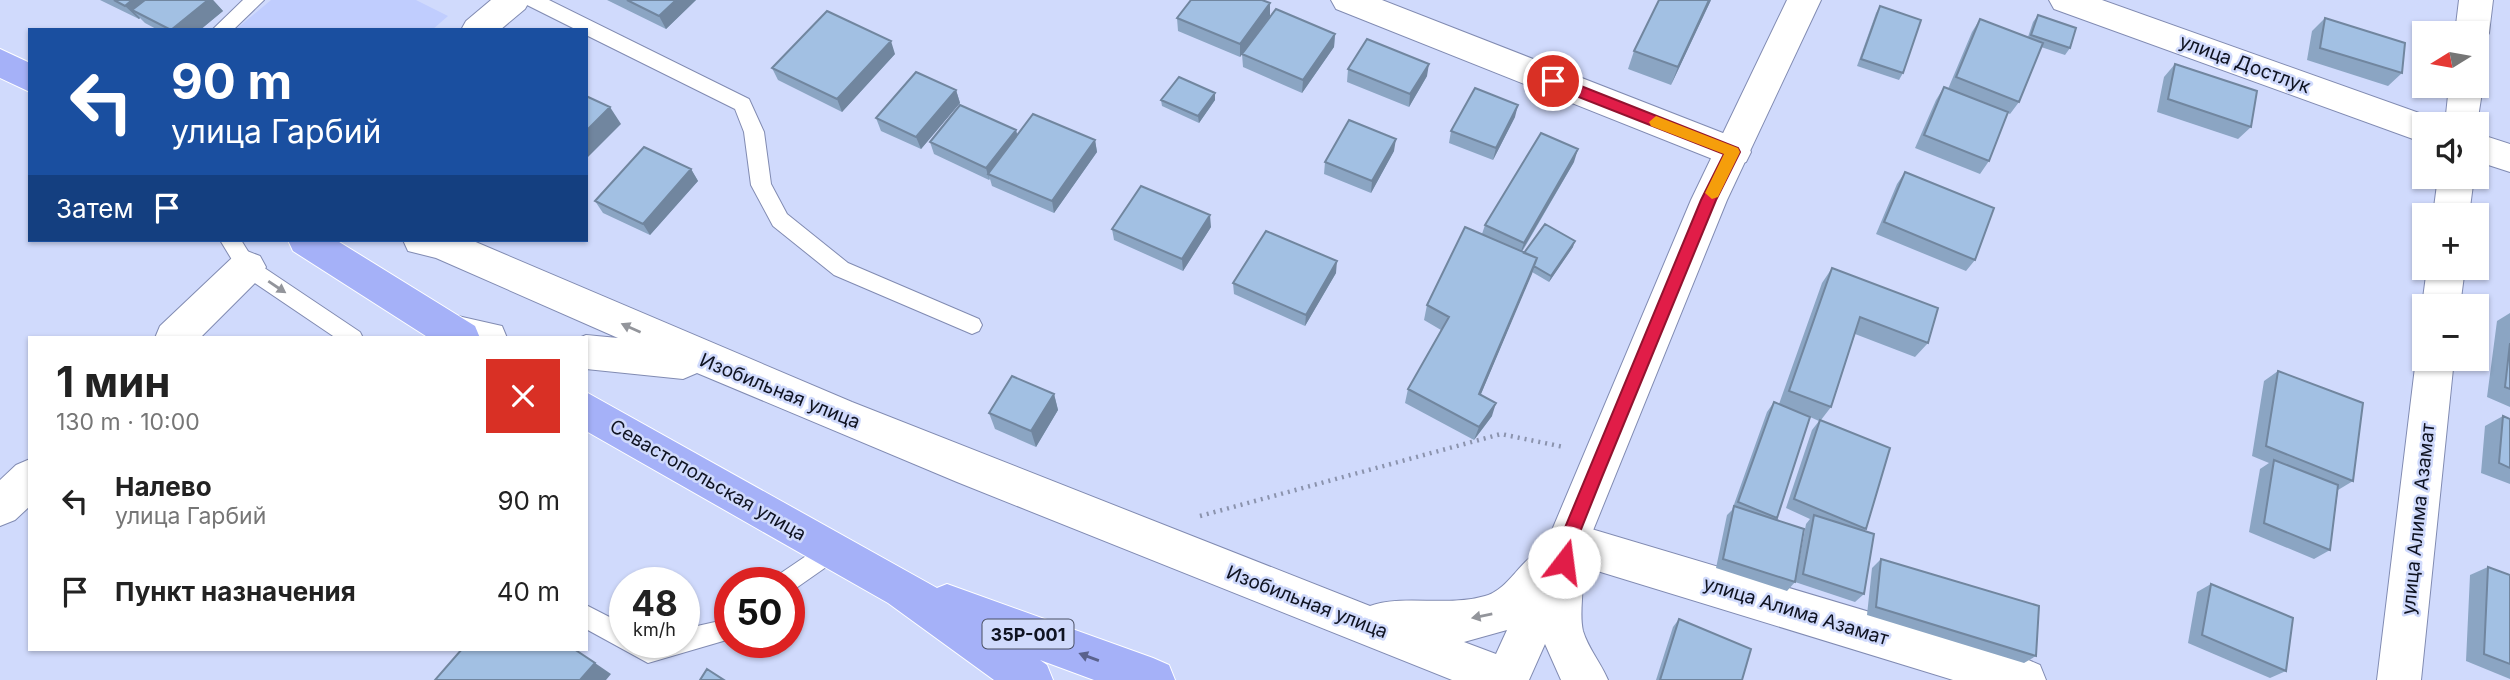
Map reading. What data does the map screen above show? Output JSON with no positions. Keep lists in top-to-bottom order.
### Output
{
  "streets": {
    "main road": [
      "улица Достлук",
      "Изобильная улица",
      "Севастопольская улица",
      "улица Алима Азамат",
      "35Р-001"
    ]
  },
  "crossings": [
    ["Изобильная улица", "улица Алима Азамат"],
    ["Севастопольская улица", "35Р-001"]
  ],
  "north": "left",
  "page": {
    "map_buttons": ["+", "−"],
    "turn": ["90 m", "улица Гарбий"],
    "then": "Затем",
    "heading": ["1 мин", "130 m · 10:00"],
    "list": [
      {
        "name": "Налево",
        "note": "улица Гарбий",
        "value": "90 m"
      },
      {
        "name": "Пункт назначения",
        "value": "40 m"
      }
    ],
    "speed": "48 km/h",
    "limit": "50"
  }
}
